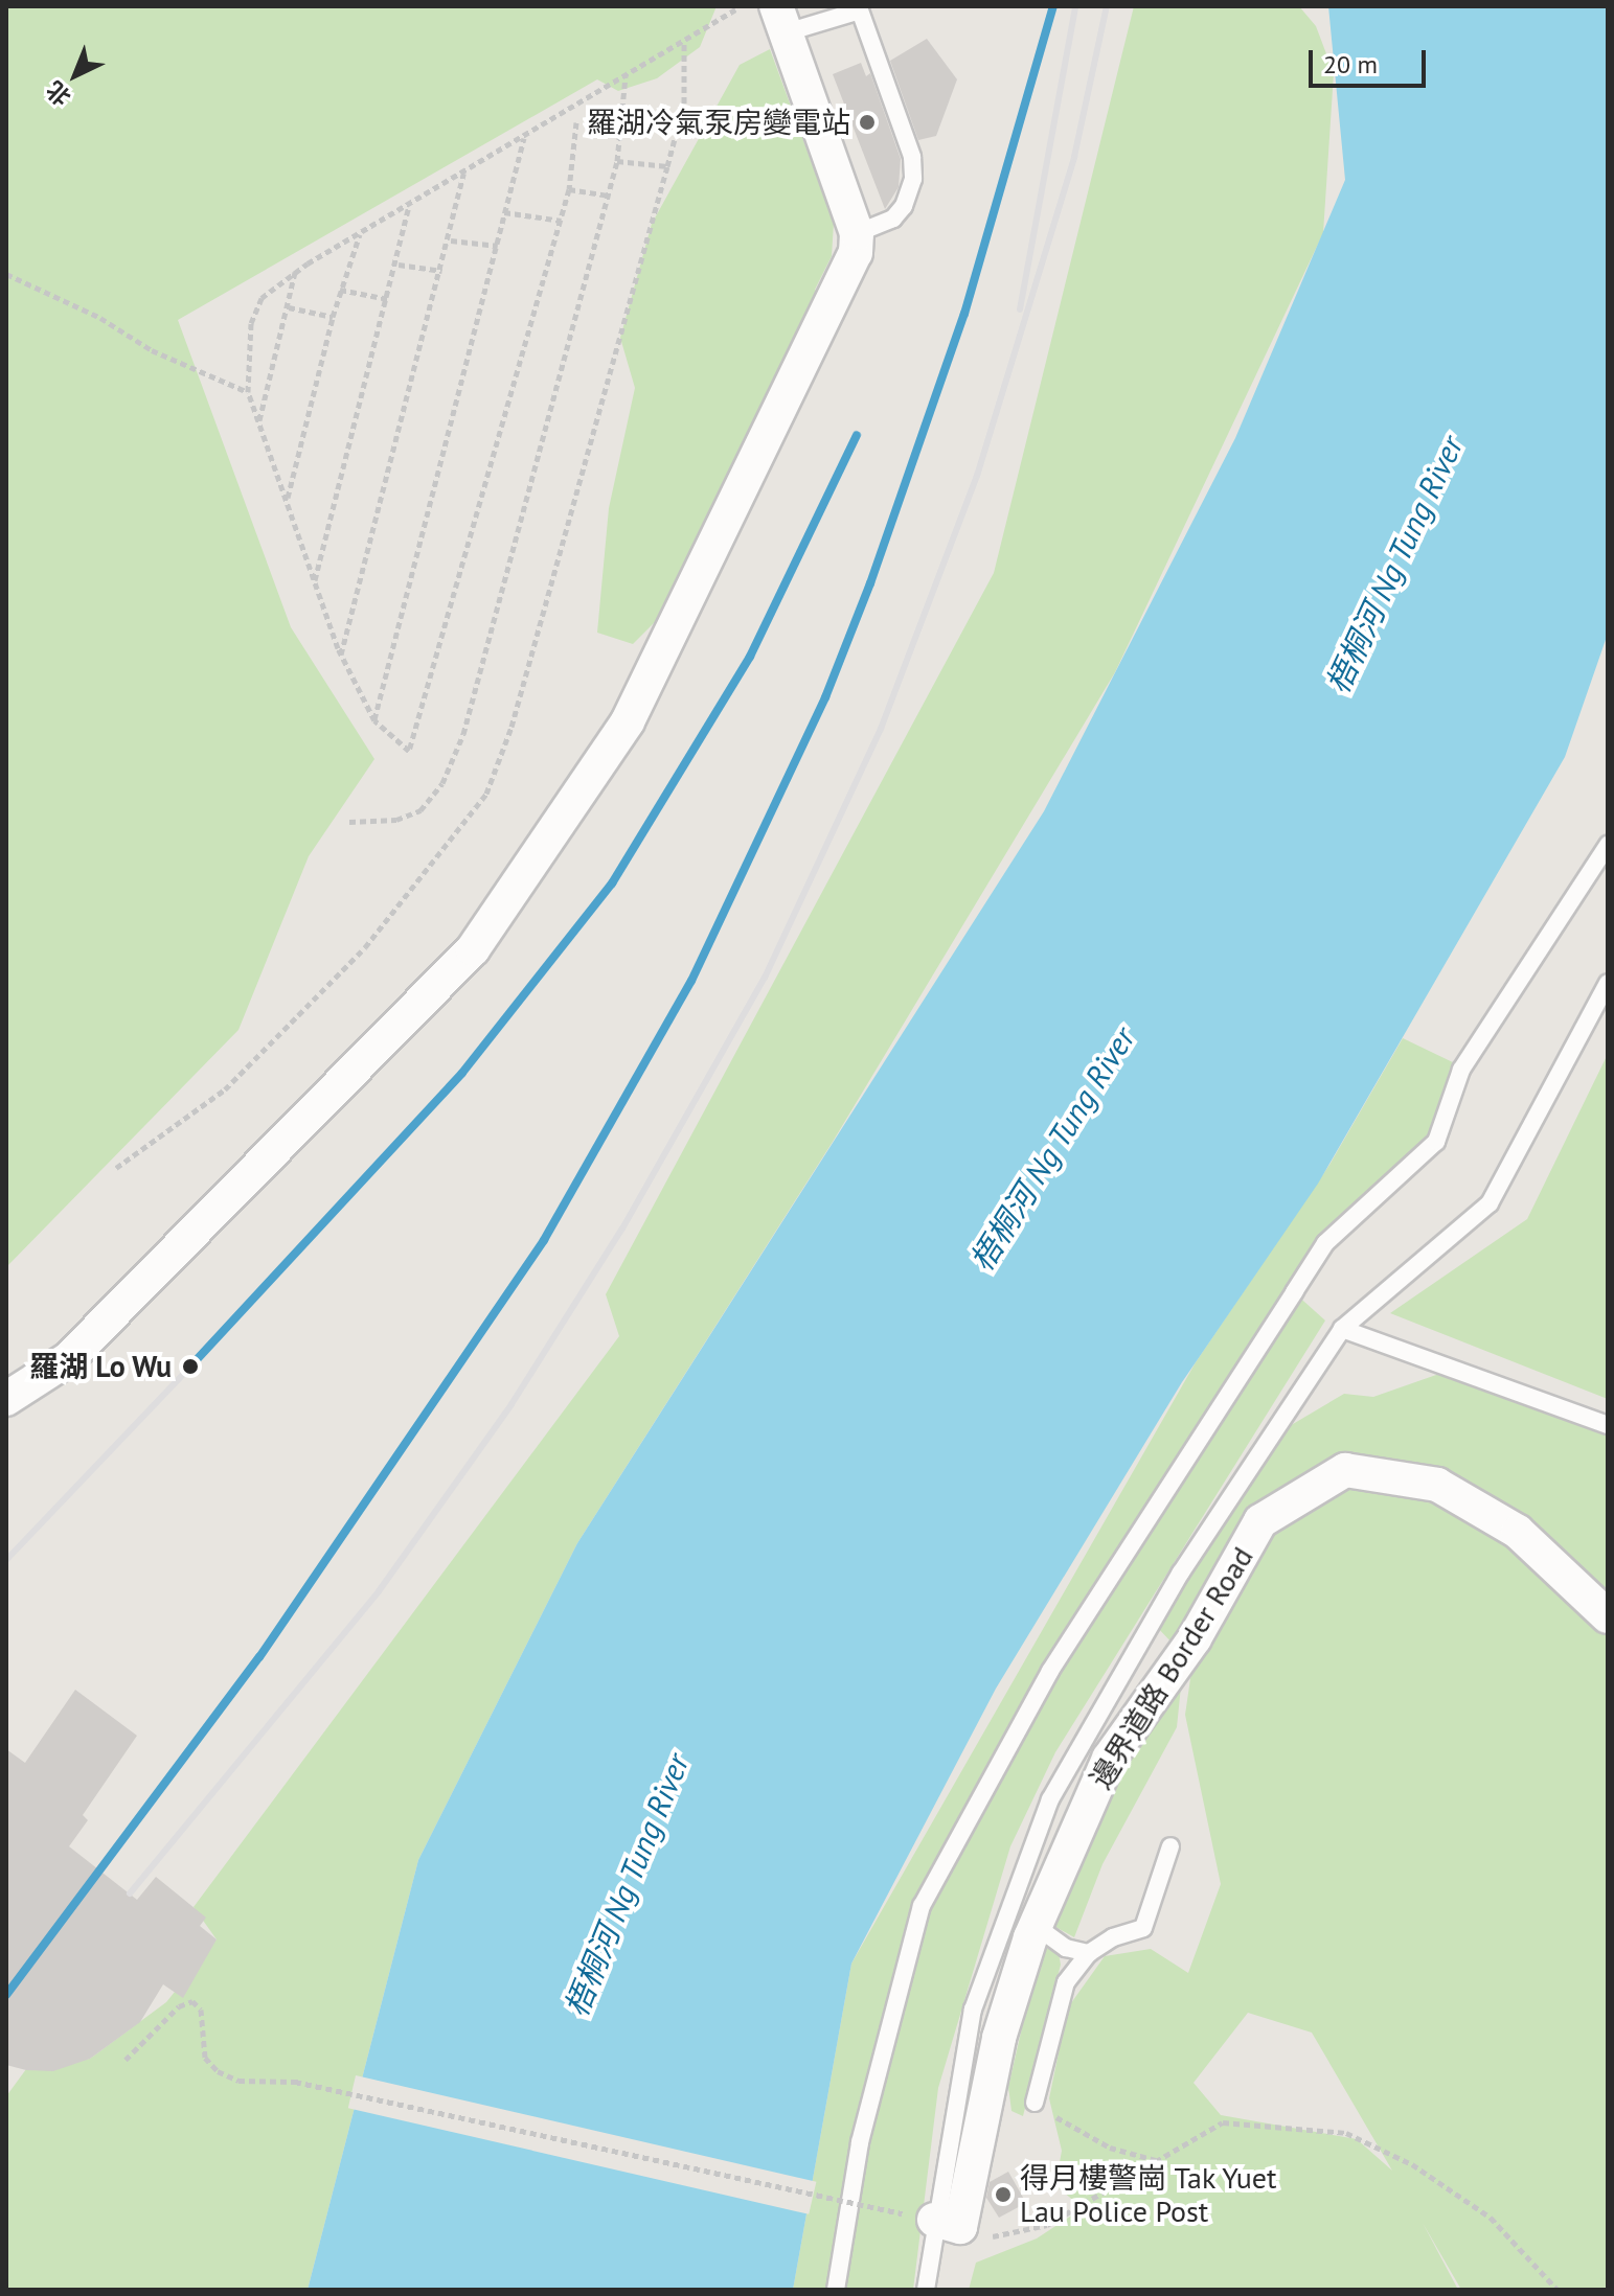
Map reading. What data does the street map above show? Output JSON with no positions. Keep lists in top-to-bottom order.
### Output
{
  "streets": {
    "street": ["邊界道路 Border Road"]
  },
  "water": ["梧桐河 Ng Tung River"],
  "places": ["羅湖冷氣泵房變電站", "羅湖 Lo Wu", "得月樓警崗 Tak Yuet Lau Police Post"],
  "scale_bar": "20 m",
  "north": "bottom left"
}
